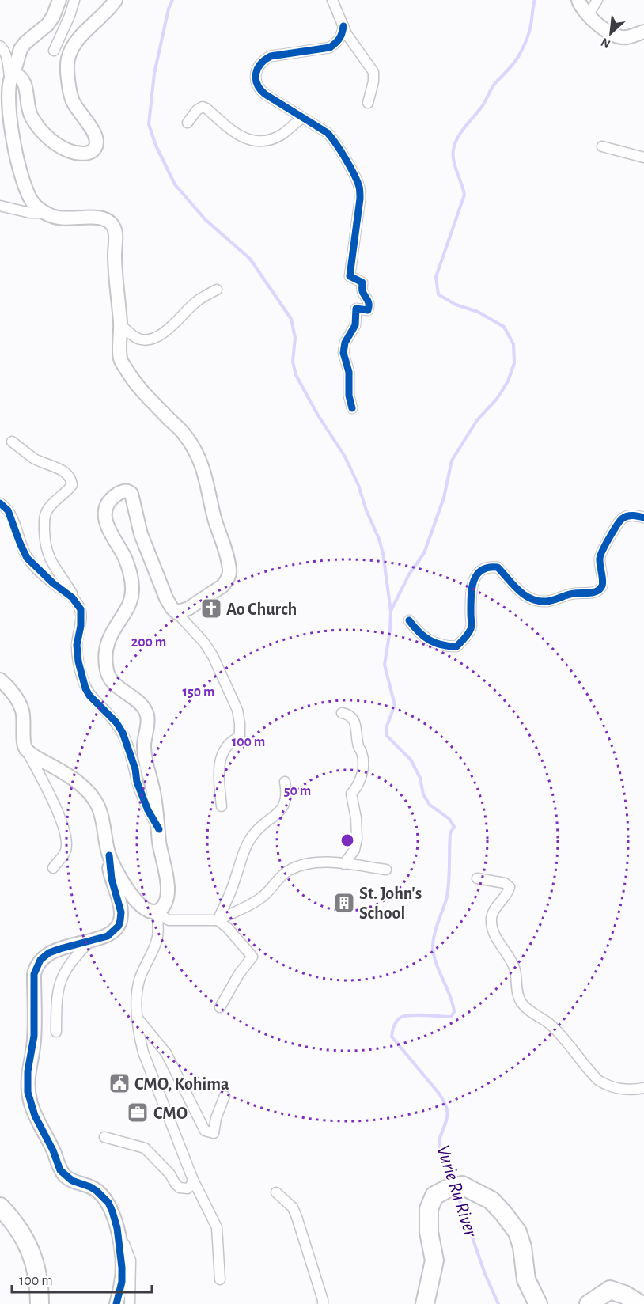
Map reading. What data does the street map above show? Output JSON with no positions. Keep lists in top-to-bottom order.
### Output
{
  "water": ["Vurie Ru River"],
  "places": {
    "church": ["Ao Church"],
    "building": ["St. John's School"],
    "public building": ["CMO, Kohima"],
    "office": ["CMO"]
  },
  "scale_bar": "100 m",
  "north": "bottom left",
  "rings": [
    "200 m",
    "150 m",
    "100 m",
    "50 m"
  ]
}
